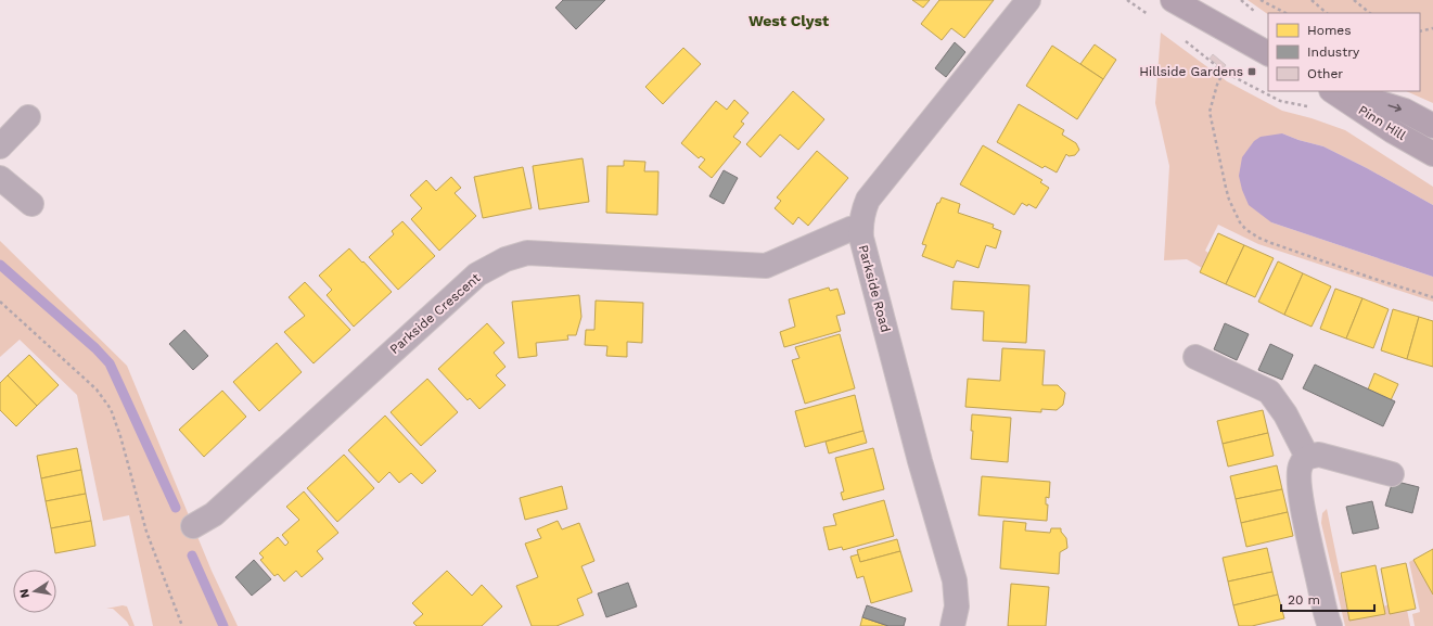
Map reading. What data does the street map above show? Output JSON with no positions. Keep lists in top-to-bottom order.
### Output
{
  "streets": {
    "main road": ["Pinn Hill"],
    "street": ["Parkside Road", "Parkside Crescent"]
  },
  "crossings": [
    ["Parkside Road", "Parkside Crescent"]
  ],
  "districts": ["West Clyst"],
  "places": {
    "transit": ["Hillside Gardens"]
  },
  "legend": ["Homes", "Industry", "Other"],
  "scale_bar": "20 m",
  "north": "left"
}
